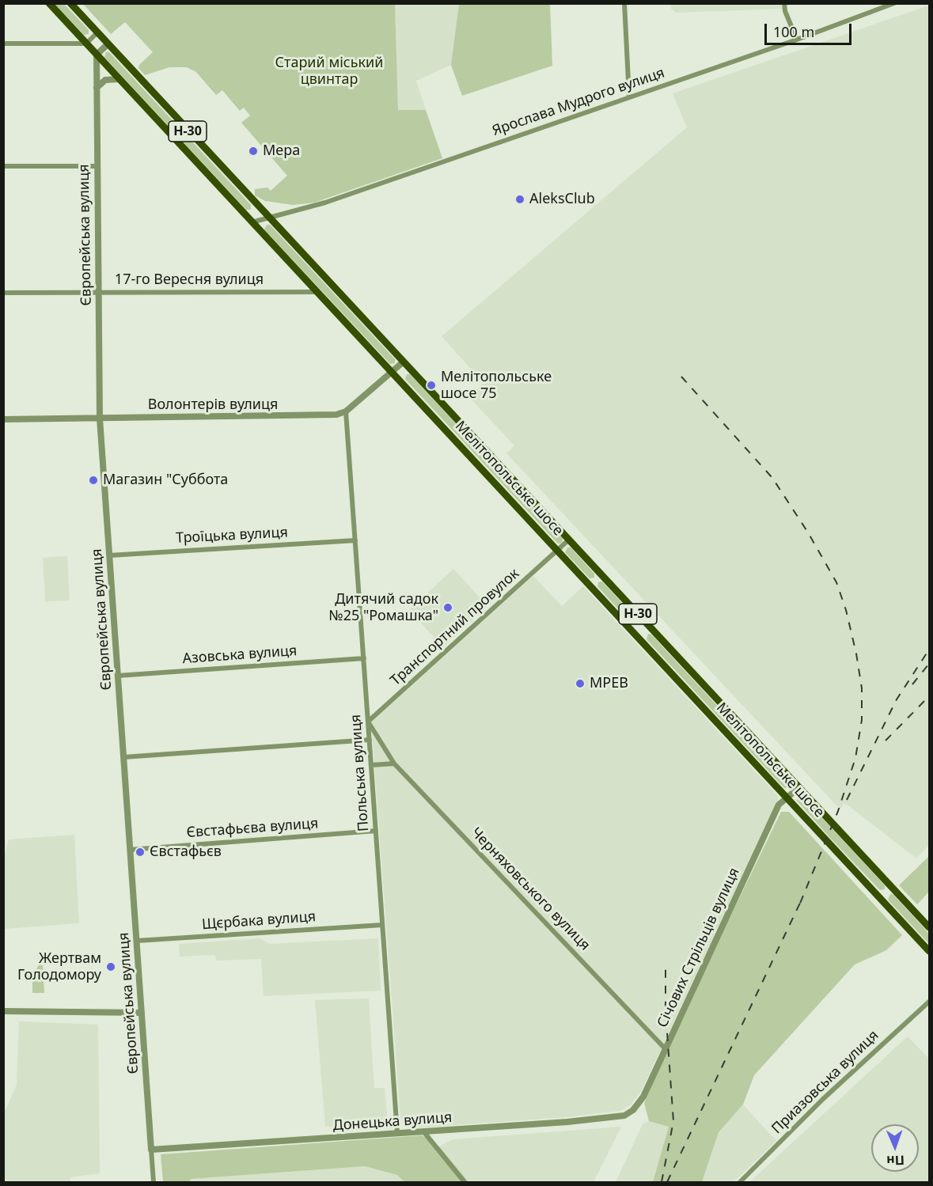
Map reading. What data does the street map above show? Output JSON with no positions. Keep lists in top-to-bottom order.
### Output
{
  "streets": {
    "main road": ["Н-30", "Мелітопольське шосе"],
    "street": [
      "Ярослава Мудрого вулиця",
      "Європейська вулиця",
      "17-го Вересня вулиця",
      "Волонтерів вулиця",
      "Троїцька вулиця",
      "Транспортний провулок",
      "Азовська вулиця",
      "Польська вулиця",
      "Євстафьєва вулиця",
      "Черняховського вулиця",
      "Щєрбака вулиця",
      "Січових Стрільців вулиця",
      "Приазовська вулиця",
      "Донецька вулиця"
    ]
  },
  "crossings": [
    ["Ярослава Мудрого вулиця", "Мелітопольське шосе"],
    ["Європейська вулиця", "17-го Вересня вулиця"],
    ["Європейська вулиця", "Волонтерів вулиця"],
    ["Європейська вулиця", "Мелітопольське шосе"],
    ["Європейська вулиця", "Троїцька вулиця"],
    ["Європейська вулиця", "Азовська вулиця"],
    ["Європейська вулиця", "Євстафьєва вулиця"],
    ["Європейська вулиця", "Щєрбака вулиця"],
    ["Європейська вулиця", "Донецька вулиця"],
    ["17-го Вересня вулиця", "Мелітопольське шосе"],
    ["Волонтерів вулиця", "Мелітопольське шосе"],
    ["Волонтерів вулиця", "Польська вулиця"],
    ["Мелітопольське шосе", "Транспортний провулок"],
    ["Мелітопольське шосе", "Січових Стрільців вулиця"],
    ["Троїцька вулиця", "Польська вулиця"],
    ["Транспортний провулок", "Польська вулиця"],
    ["Транспортний провулок", "Черняховського вулиця"],
    ["Азовська вулиця", "Польська вулиця"],
    ["Польська вулиця", "Євстафьєва вулиця"],
    ["Польська вулиця", "Черняховського вулиця"],
    ["Польська вулиця", "Щєрбака вулиця"],
    ["Польська вулиця", "Донецька вулиця"],
    ["Черняховського вулиця", "Січових Стрільців вулиця"],
    ["Січових Стрільців вулиця", "Донецька вулиця"]
  ],
  "parks": ["Старий міський цвинтар"],
  "places": [
    "Мера",
    "AleksClub",
    "Мелітопольське шосе 75",
    "Магазин \"Суббота",
    "Дитячий садок №25 \"Ромашка\"",
    "МРЕВ",
    "Євстафьєв",
    "Жертвам Голодомору"
  ],
  "scale_bar": "100 m",
  "north": "bottom"
}
